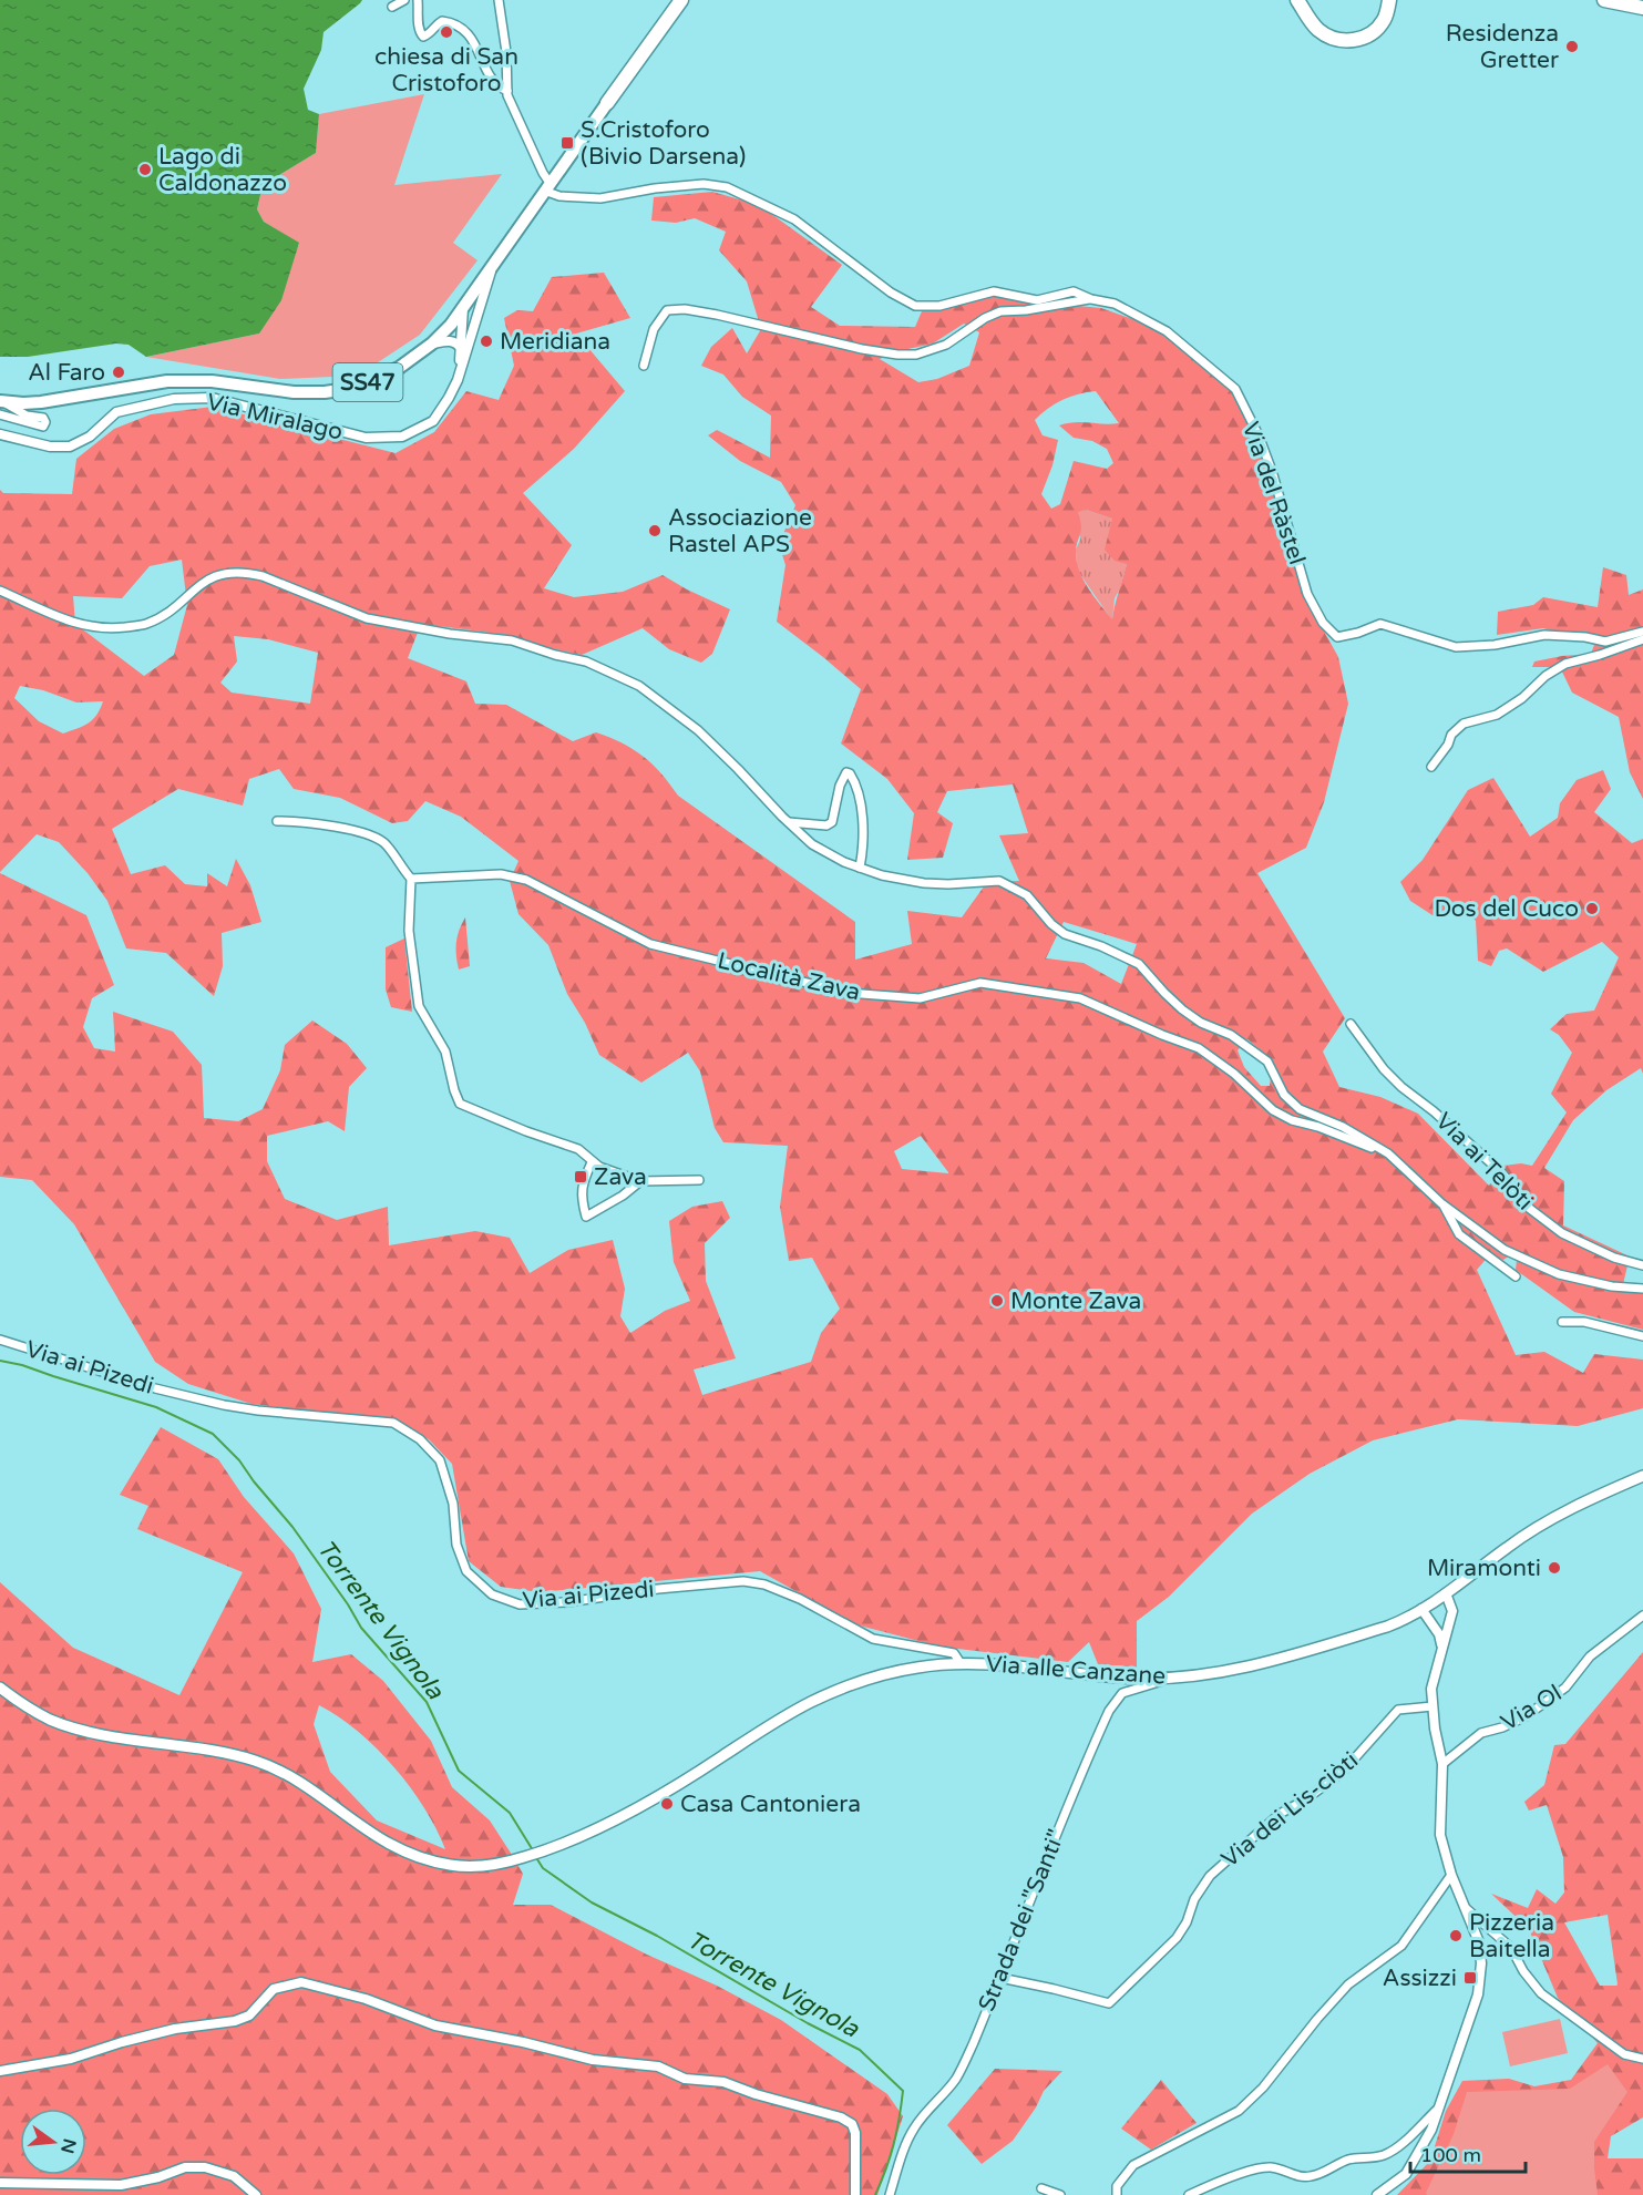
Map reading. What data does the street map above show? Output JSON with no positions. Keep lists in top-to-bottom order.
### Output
{
  "streets": {
    "highway": ["SS47"],
    "main road": ["Via alle Canzane"],
    "street": [
      "Via Miralago",
      "Via del Ràstel",
      "Località Zava",
      "Via ai Telòti",
      "Via ai Pizedi",
      "Via Ol",
      "Via dei Lis-ciòti",
      "Strada dei \"Santi\""
    ]
  },
  "crossings": [
    ["SS47", "Via del Ràstel"],
    ["Via ai Pizedi", "Via alle Canzane"],
    ["Via alle Canzane", "Strada dei \"Santi\""],
    ["Via dei Lis-ciòti", "Strada dei \"Santi\""]
  ],
  "water": ["Torrente Vignola"],
  "places": {
    "other": [
      "chiesa di San Cristoforo",
      "Residenza Gretter",
      "Lago di Caldonazzo",
      "Meridiana",
      "Al Faro",
      "Associazione Rastel APS",
      "Dos del Cuco",
      "Monte Zava",
      "Miramonti",
      "Casa Cantoniera",
      "Pizzeria Baitella"
    ],
    "transit": ["S.Cristoforo (Bivio Darsena)", "Zava", "Assizzi"]
  },
  "scale_bar": "100 m",
  "north": "right"
}
